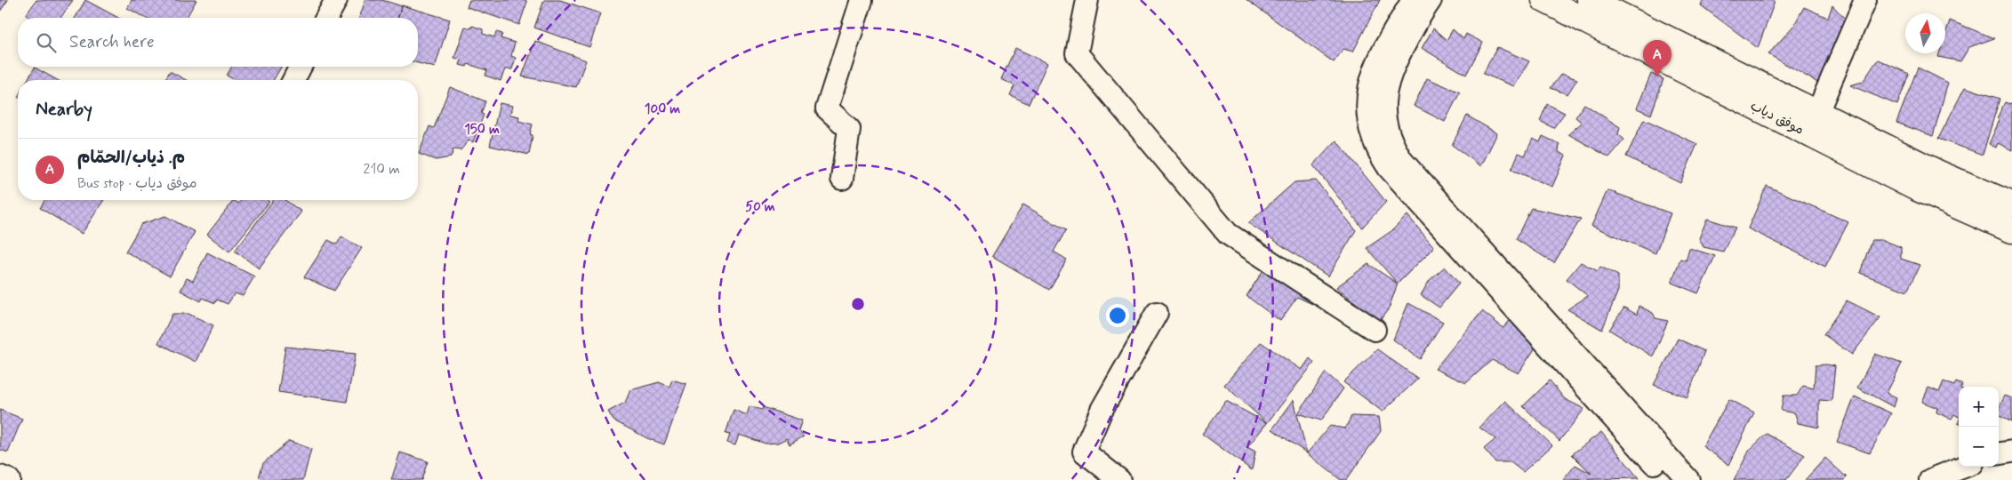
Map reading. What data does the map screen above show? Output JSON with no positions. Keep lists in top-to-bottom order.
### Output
{
  "streets": {
    "main road": ["موفق دياب"]
  },
  "north": "top",
  "page": {
    "search": "Search here",
    "pins": "A",
    "heading": "Nearby",
    "list": [
      {
        "mark": "A",
        "name": "م. ذياب/الحمّام",
        "note": "Bus stop · موفق دياب",
        "value": "210 m"
      }
    ],
    "map_buttons": ["+", "−"]
  },
  "rings": ["100 m", "150 m", "50 m"]
}
